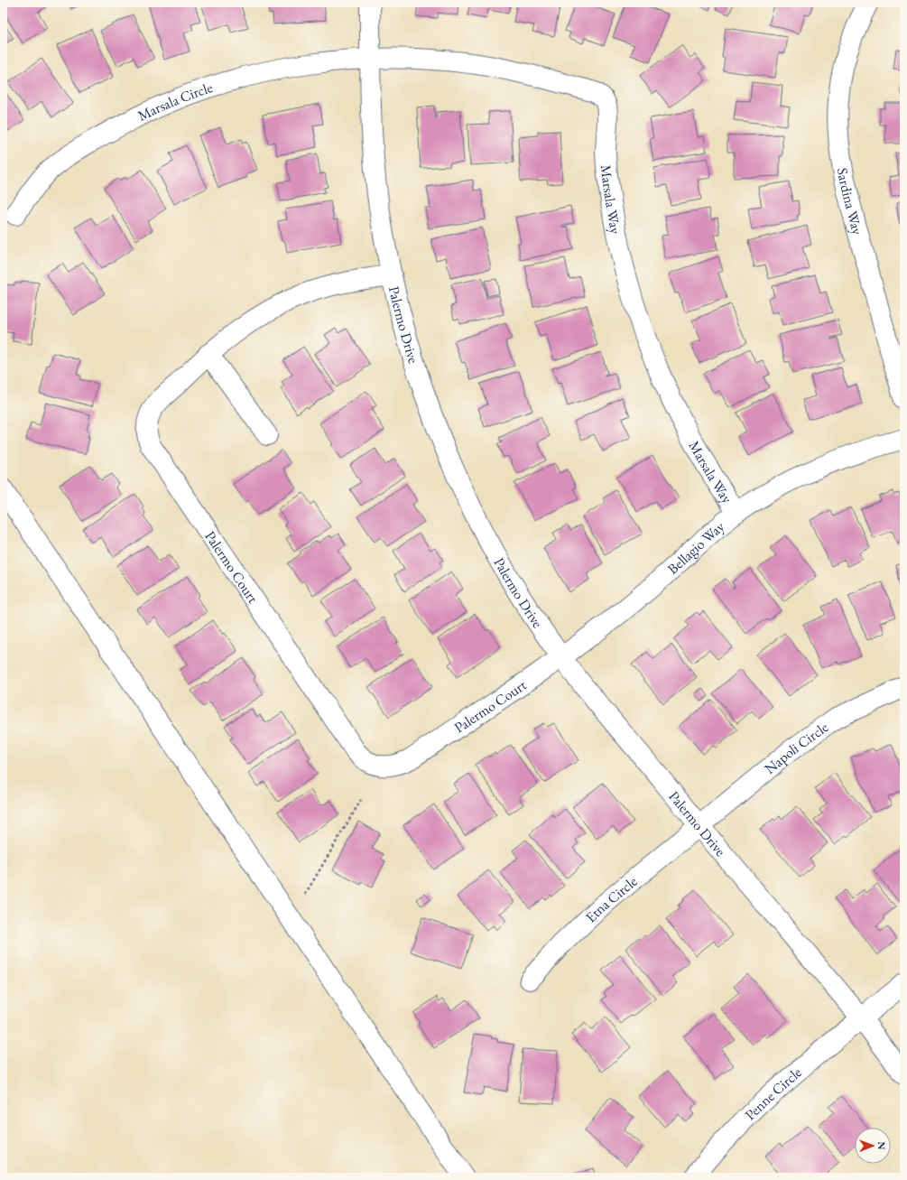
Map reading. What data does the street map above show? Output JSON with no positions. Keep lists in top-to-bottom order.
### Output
{
  "streets": {
    "street": [
      "Marsala Circle",
      "Marsala Way",
      "Sardina Way",
      "Palermo Drive",
      "Bellagio Way",
      "Palermo Court",
      "Napoli Circle",
      "Etna Circle",
      "Penne Circle"
    ]
  },
  "crossings": [
    ["Marsala Circle", "Marsala Way"],
    ["Marsala Circle", "Palermo Drive"],
    ["Marsala Way", "Palermo Drive"],
    ["Marsala Way", "Bellagio Way"],
    ["Palermo Drive", "Bellagio Way"],
    ["Palermo Drive", "Palermo Court"],
    ["Palermo Drive", "Napoli Circle"],
    ["Palermo Drive", "Etna Circle"],
    ["Palermo Drive", "Penne Circle"],
    ["Bellagio Way", "Palermo Court"],
    ["Napoli Circle", "Etna Circle"]
  ],
  "north": "right"
}
